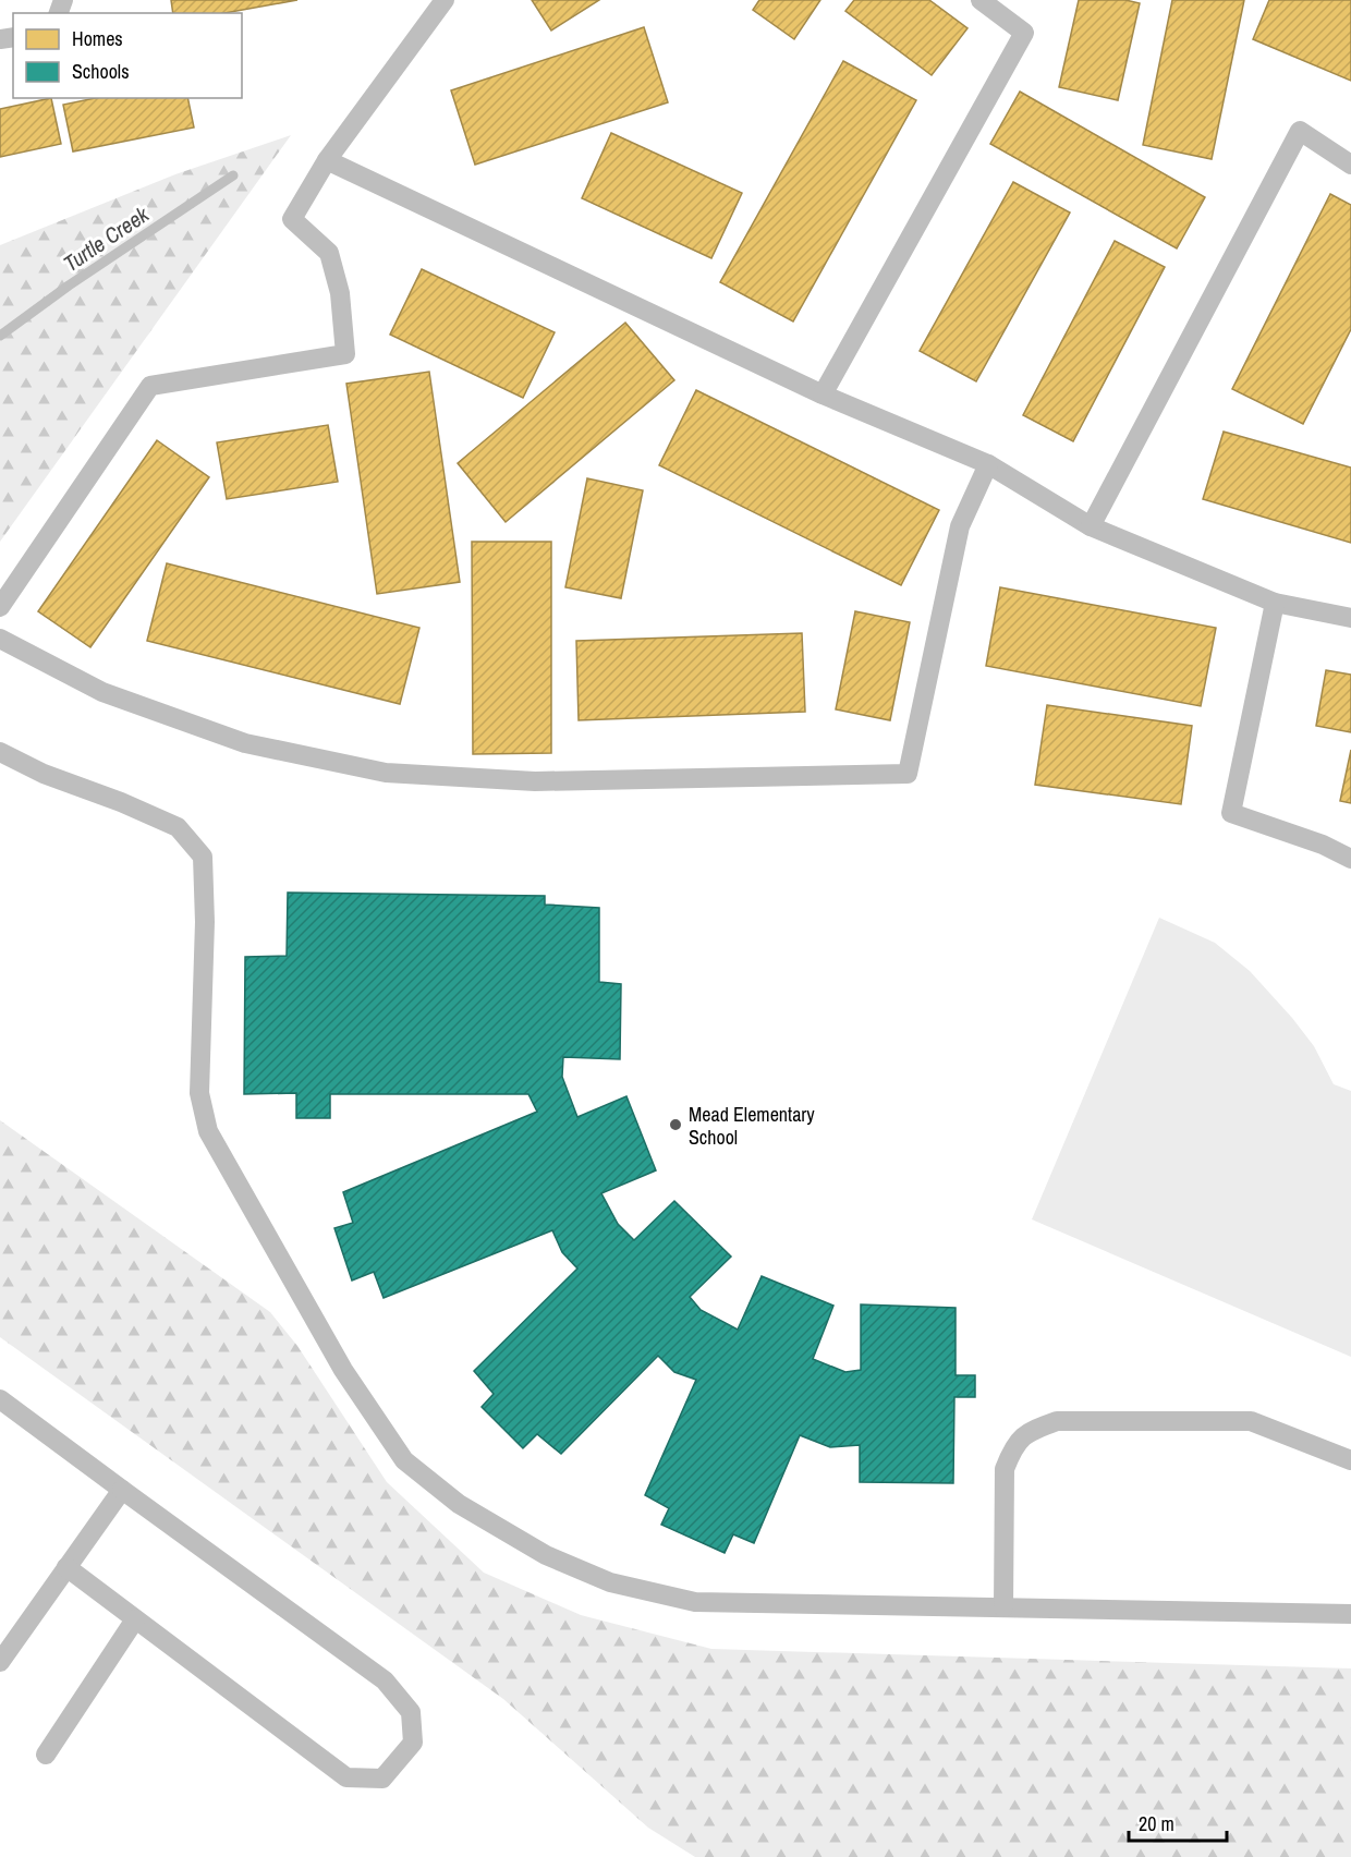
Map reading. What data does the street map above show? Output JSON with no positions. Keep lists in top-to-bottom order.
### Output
{
  "water": ["Turtle Creek"],
  "places": ["Mead Elementary School"],
  "legend": ["Homes", "Schools"],
  "scale_bar": "20 m"
}
